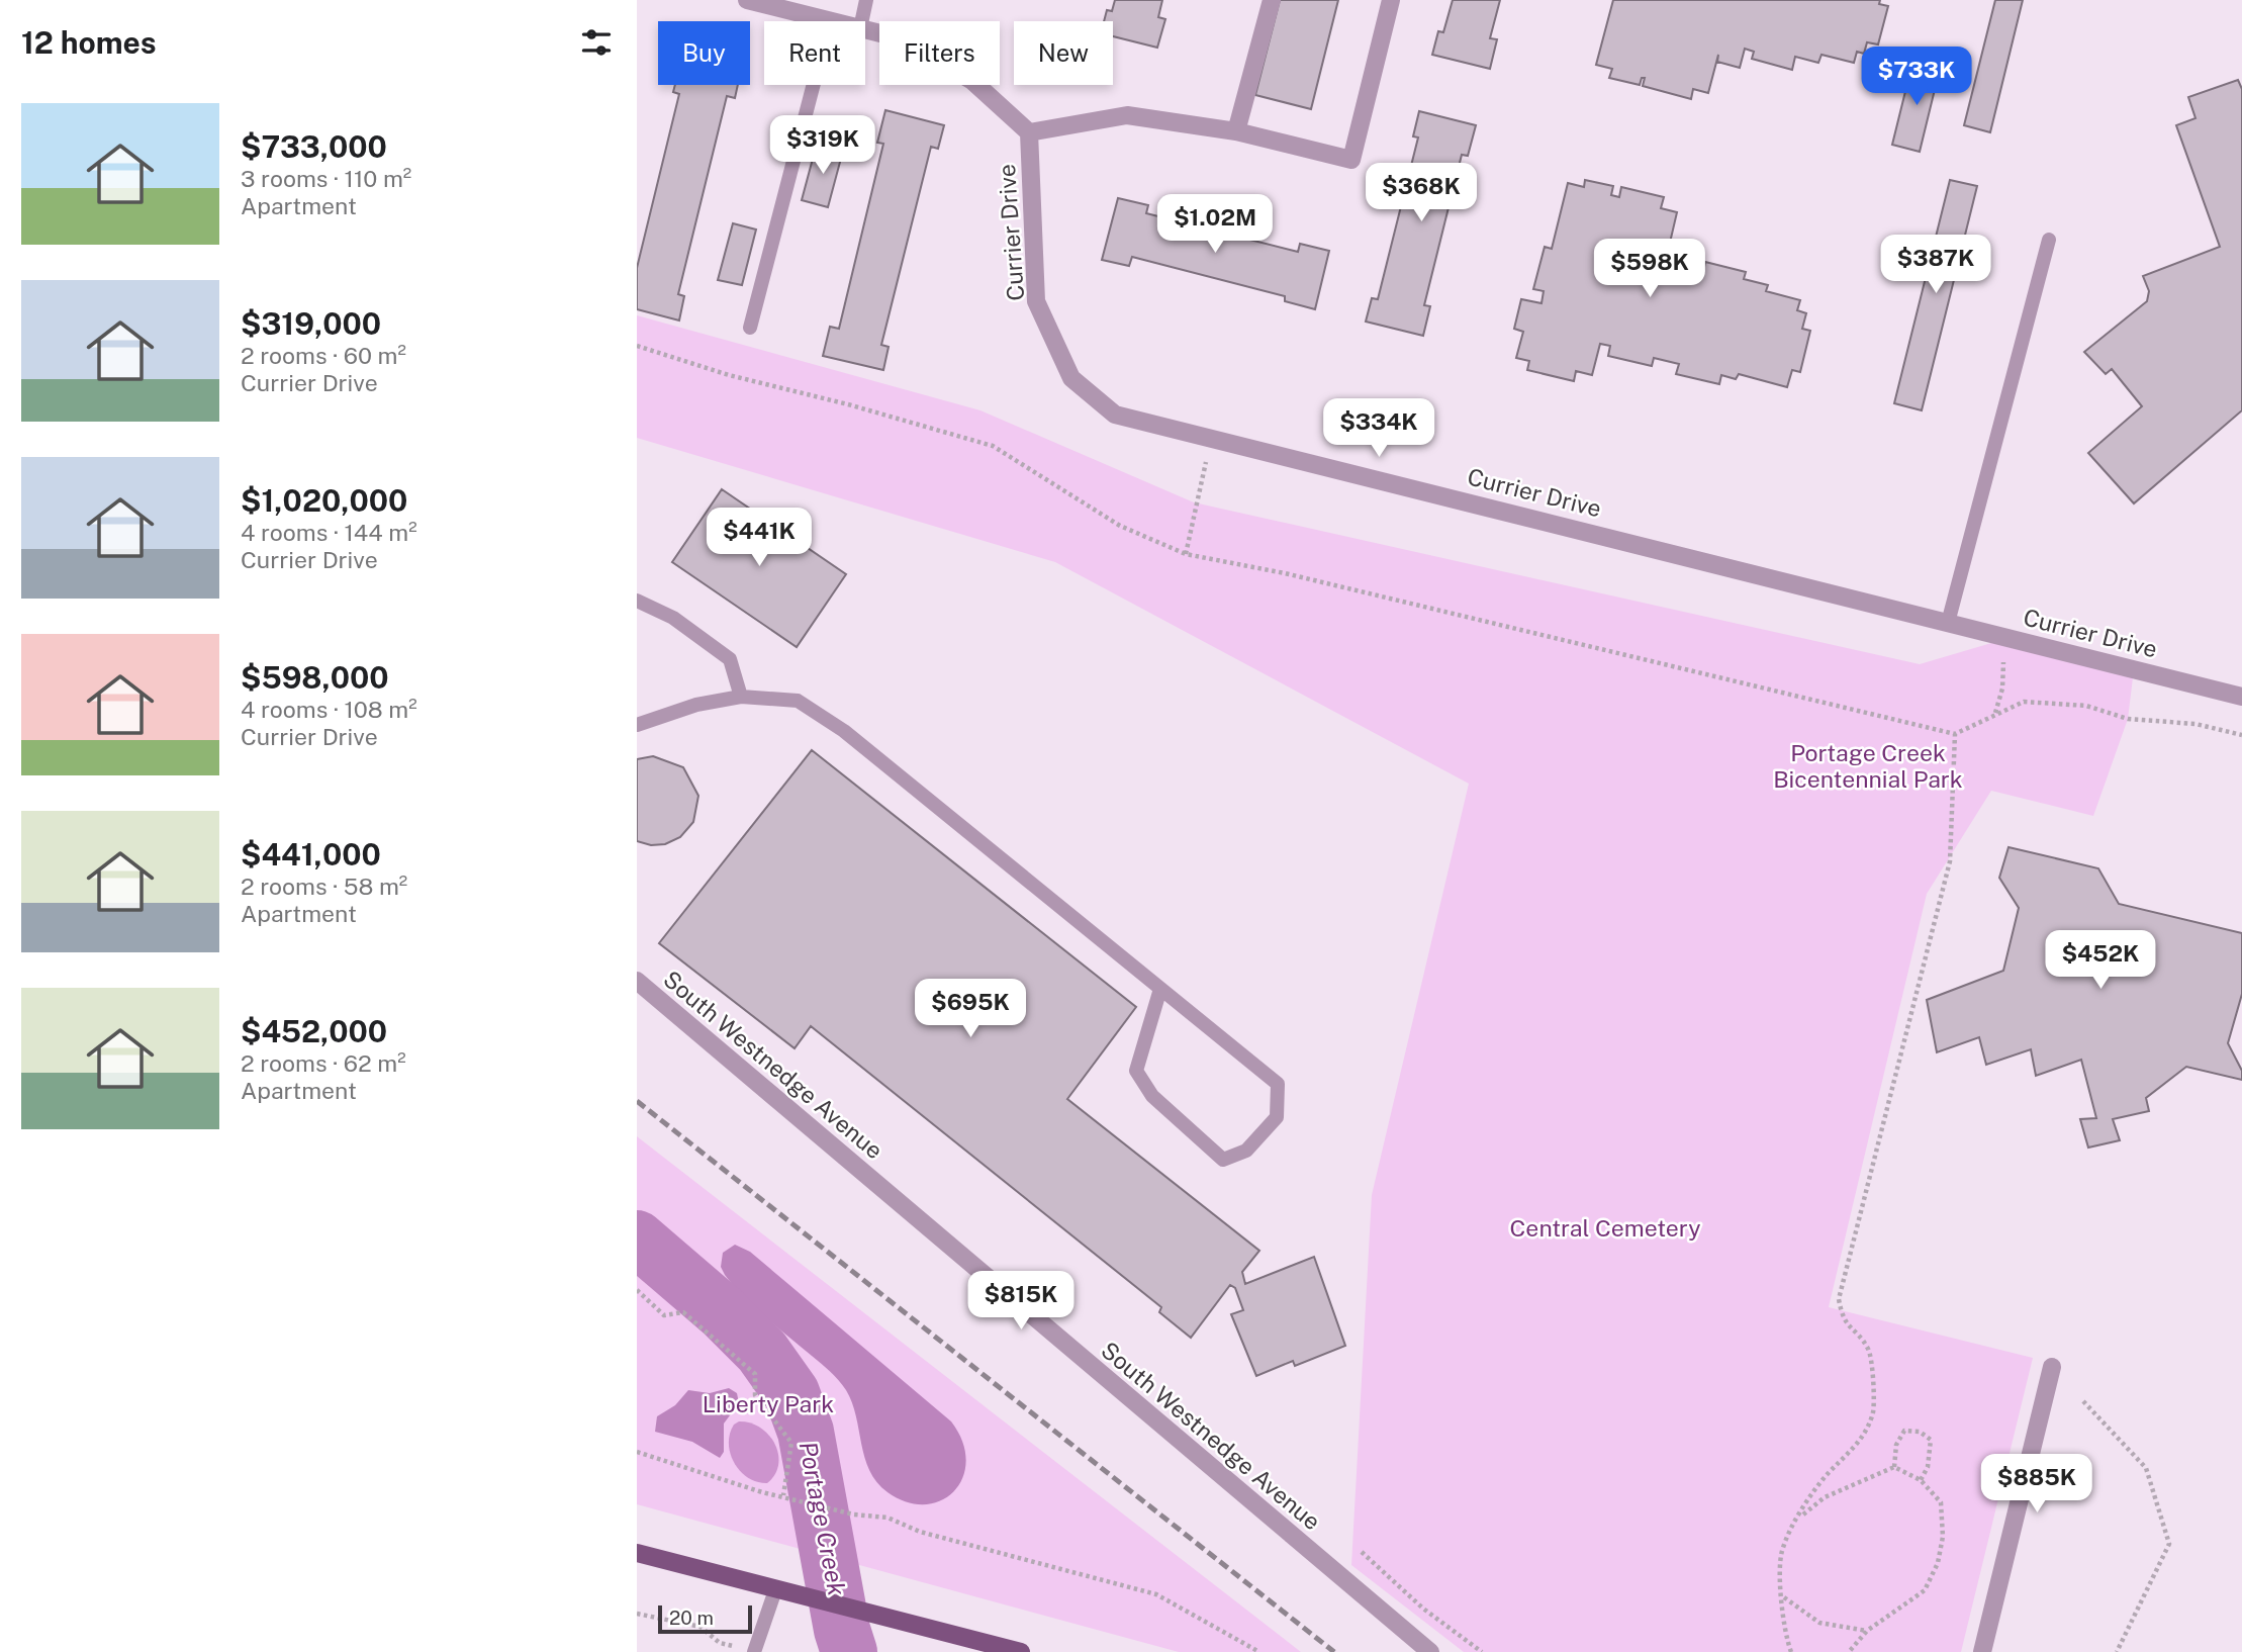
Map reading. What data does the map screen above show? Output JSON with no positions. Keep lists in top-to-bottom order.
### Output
{
  "streets": {
    "street": ["Currier Drive", "South Westnedge Avenue"]
  },
  "water": ["Portage Creek"],
  "parks": ["Portage Creek Bicentennial Park", "Central Cemetery", "Liberty Park"],
  "scale_bar": "20 m",
  "page": {
    "heading": "12 homes",
    "chip": [
      "Buy",
      "Rent",
      "Filters",
      "New"
    ],
    "price": [
      "$733K",
      "$319K",
      "$368K",
      "$1.02M",
      "$387K",
      "$598K",
      "$334K",
      "$441K",
      "$452K",
      "$695K",
      "$815K",
      "$885K"
    ],
    "list": [
      {
        "name": "$733,000",
        "note": "3 rooms · 110 m² · Apartment"
      },
      {
        "name": "$319,000",
        "note": "2 rooms · 60 m² · Currier Drive"
      },
      {
        "name": "$1,020,000",
        "note": "4 rooms · 144 m² · Currier Drive"
      },
      {
        "name": "$598,000",
        "note": "4 rooms · 108 m² · Currier Drive"
      },
      {
        "name": "$441,000",
        "note": "2 rooms · 58 m² · Apartment"
      },
      {
        "name": "$452,000",
        "note": "2 rooms · 62 m² · Apartment"
      }
    ],
    "scale": "20 m"
  }
}
